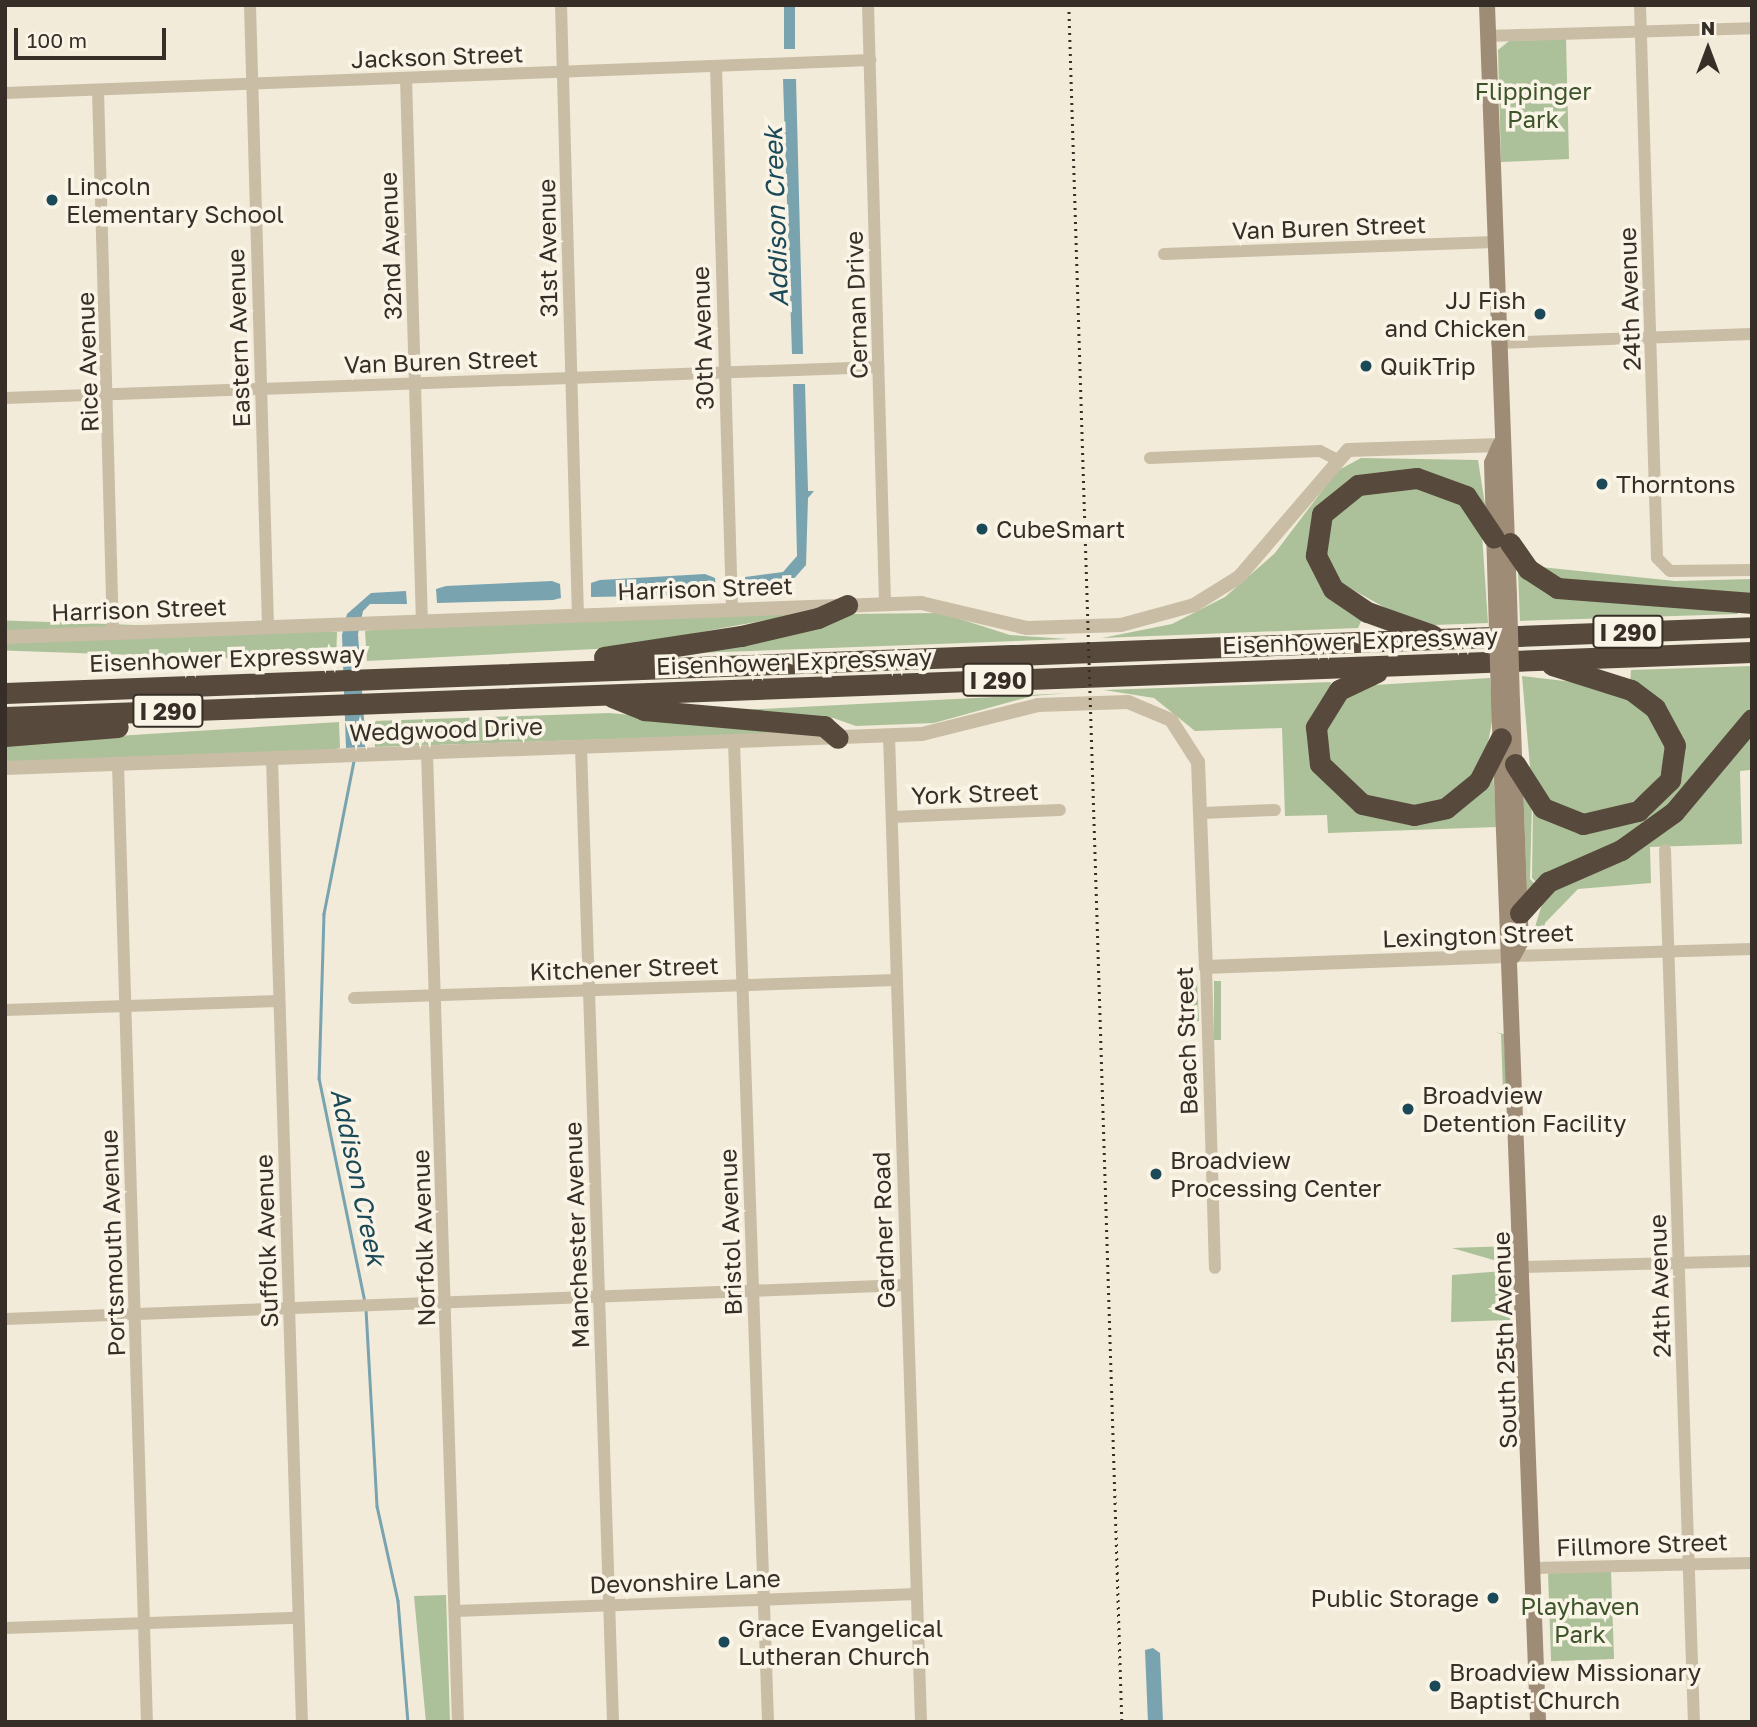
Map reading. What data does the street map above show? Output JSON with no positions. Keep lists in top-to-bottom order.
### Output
{
  "streets": {
    "highway": ["I 290", "Eisenhower Expressway"],
    "main road": ["South 25th Avenue"],
    "street": [
      "Jackson Street",
      "Van Buren Street",
      "32nd Avenue",
      "31st Avenue",
      "24th Avenue",
      "Cernan Drive",
      "Eastern Avenue",
      "30th Avenue",
      "Rice Avenue",
      "Harrison Street",
      "Wedgwood Drive",
      "York Street",
      "Lexington Street",
      "Kitchener Street",
      "Beach Street",
      "Gardner Road",
      "Bristol Avenue",
      "Manchester Avenue",
      "Norfolk Avenue",
      "Suffolk Avenue",
      "Portsmouth Avenue",
      "Fillmore Street",
      "Devonshire Lane"
    ]
  },
  "crossings": [
    ["Jackson Street", "32nd Avenue"],
    ["Jackson Street", "31st Avenue"],
    ["Jackson Street", "Cernan Drive"],
    ["Jackson Street", "Eastern Avenue"],
    ["Jackson Street", "30th Avenue"],
    ["Jackson Street", "Rice Avenue"],
    ["Van Buren Street", "32nd Avenue"],
    ["Van Buren Street", "31st Avenue"],
    ["Van Buren Street", "Cernan Drive"],
    ["Van Buren Street", "Eastern Avenue"],
    ["Van Buren Street", "30th Avenue"],
    ["Van Buren Street", "Rice Avenue"],
    ["Van Buren Street", "South 25th Avenue"],
    ["32nd Avenue", "Harrison Street"],
    ["31st Avenue", "Harrison Street"],
    ["24th Avenue", "Lexington Street"],
    ["24th Avenue", "Fillmore Street"],
    ["Cernan Drive", "Harrison Street"],
    ["Eastern Avenue", "Harrison Street"],
    ["30th Avenue", "Harrison Street"],
    ["Rice Avenue", "Harrison Street"],
    ["Wedgwood Drive", "Beach Street"],
    ["Wedgwood Drive", "Gardner Road"],
    ["Wedgwood Drive", "Bristol Avenue"],
    ["Wedgwood Drive", "Manchester Avenue"],
    ["Wedgwood Drive", "Norfolk Avenue"],
    ["Wedgwood Drive", "Suffolk Avenue"],
    ["Wedgwood Drive", "Portsmouth Avenue"],
    ["York Street", "Gardner Road"],
    ["Lexington Street", "Beach Street"],
    ["Lexington Street", "South 25th Avenue"],
    ["Kitchener Street", "Gardner Road"],
    ["Kitchener Street", "Bristol Avenue"],
    ["Kitchener Street", "Manchester Avenue"],
    ["Kitchener Street", "Norfolk Avenue"],
    ["Beach Street", "Gardner Road"],
    ["Gardner Road", "Devonshire Lane"],
    ["Bristol Avenue", "Devonshire Lane"],
    ["Manchester Avenue", "Devonshire Lane"],
    ["Norfolk Avenue", "Devonshire Lane"],
    ["South 25th Avenue", "Fillmore Street"]
  ],
  "water": ["Addison Creek"],
  "parks": ["Flippinger Park", "Playhaven Park"],
  "places": [
    "Lincoln Elementary School",
    "JJ Fish and Chicken",
    "QuikTrip",
    "Thorntons",
    "CubeSmart",
    "Broadview Detention Facility",
    "Broadview Processing Center",
    "Public Storage",
    "Grace Evangelical Lutheran Church",
    "Broadview Missionary Baptist Church"
  ],
  "scale_bar": "100 m",
  "north": "top"
}
